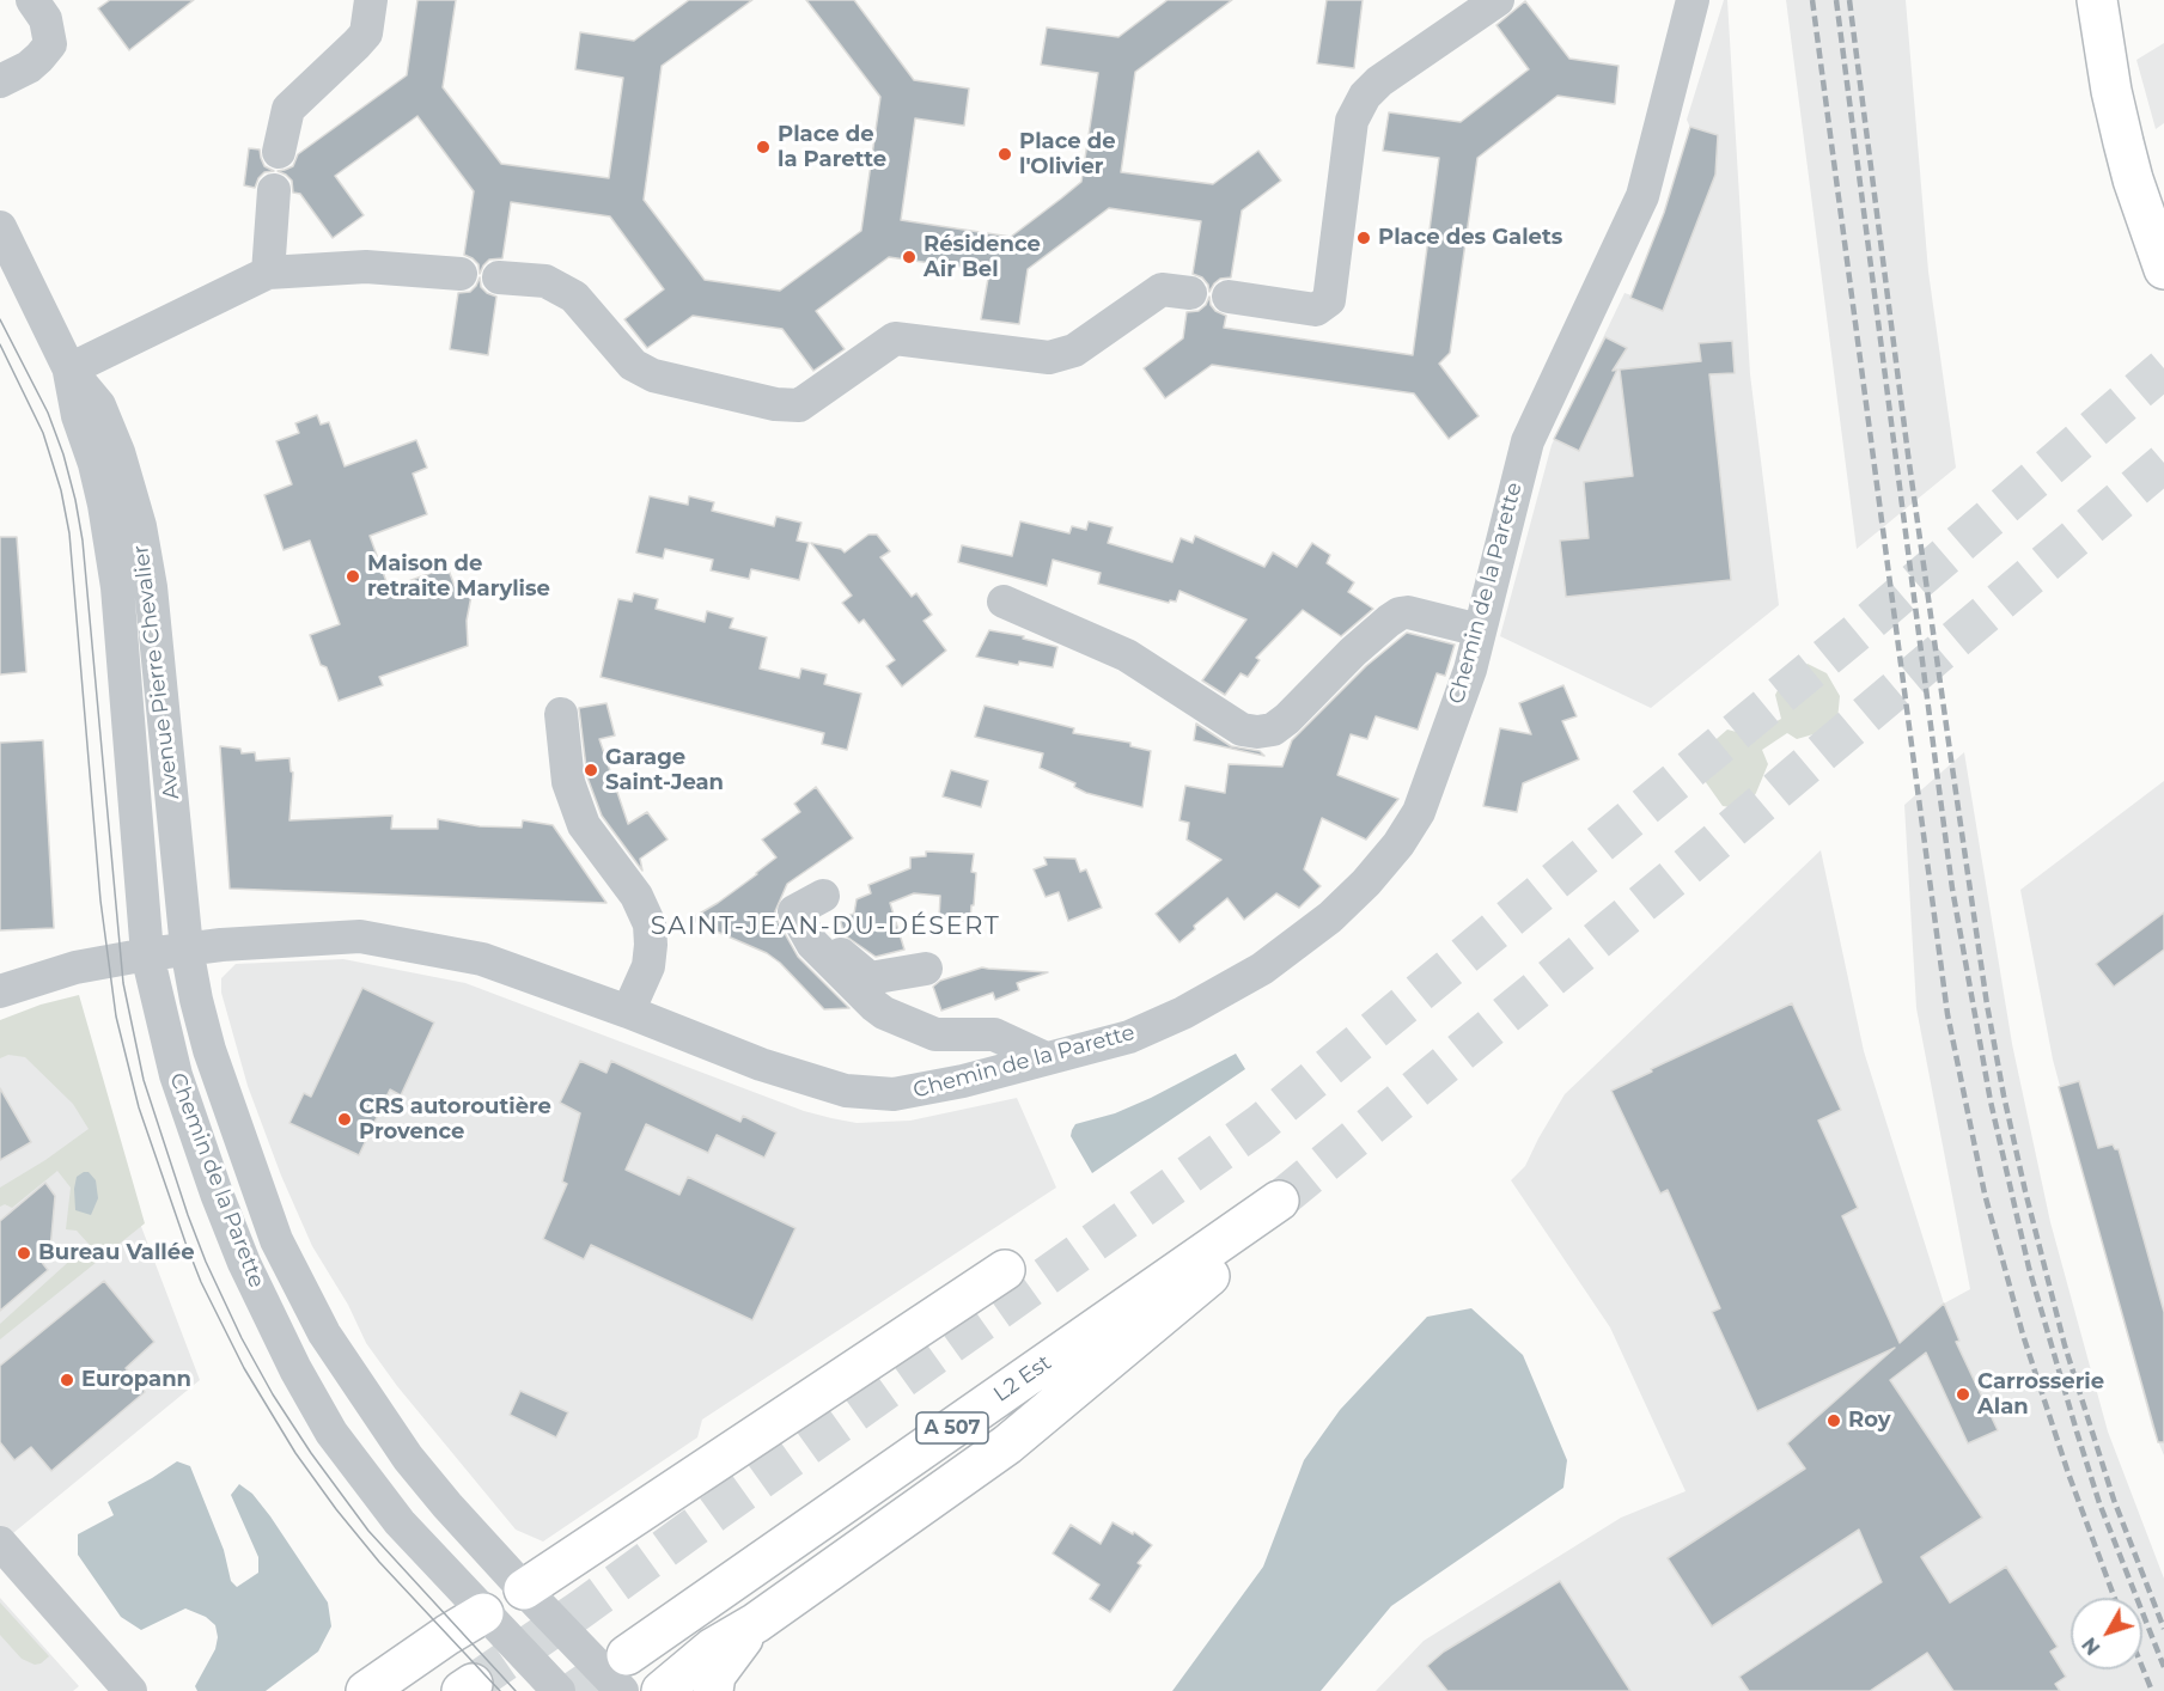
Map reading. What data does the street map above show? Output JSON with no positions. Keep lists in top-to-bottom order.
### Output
{
  "streets": {
    "main road": ["L2 Est", "A 507"],
    "street": ["Chemin de la Parette", "Avenue Pierre Chevalier"]
  },
  "crossings": [
    ["Chemin de la Parette", "Avenue Pierre Chevalier"],
    ["Chemin de la Parette", "L2 Est"]
  ],
  "districts": ["SAINT-JEAN-DU-DÉSERT"],
  "places": [
    "Place de la Parette",
    "Place de l'Olivier",
    "Place des Galets",
    "Résidence Air Bel",
    "Maison de retraite Marylise",
    "Garage Saint-Jean",
    "CRS autoroutière Provence",
    "Bureau Vallée",
    "Europann",
    "Carrosserie Alan",
    "Roy"
  ],
  "north": "bottom left"
}
